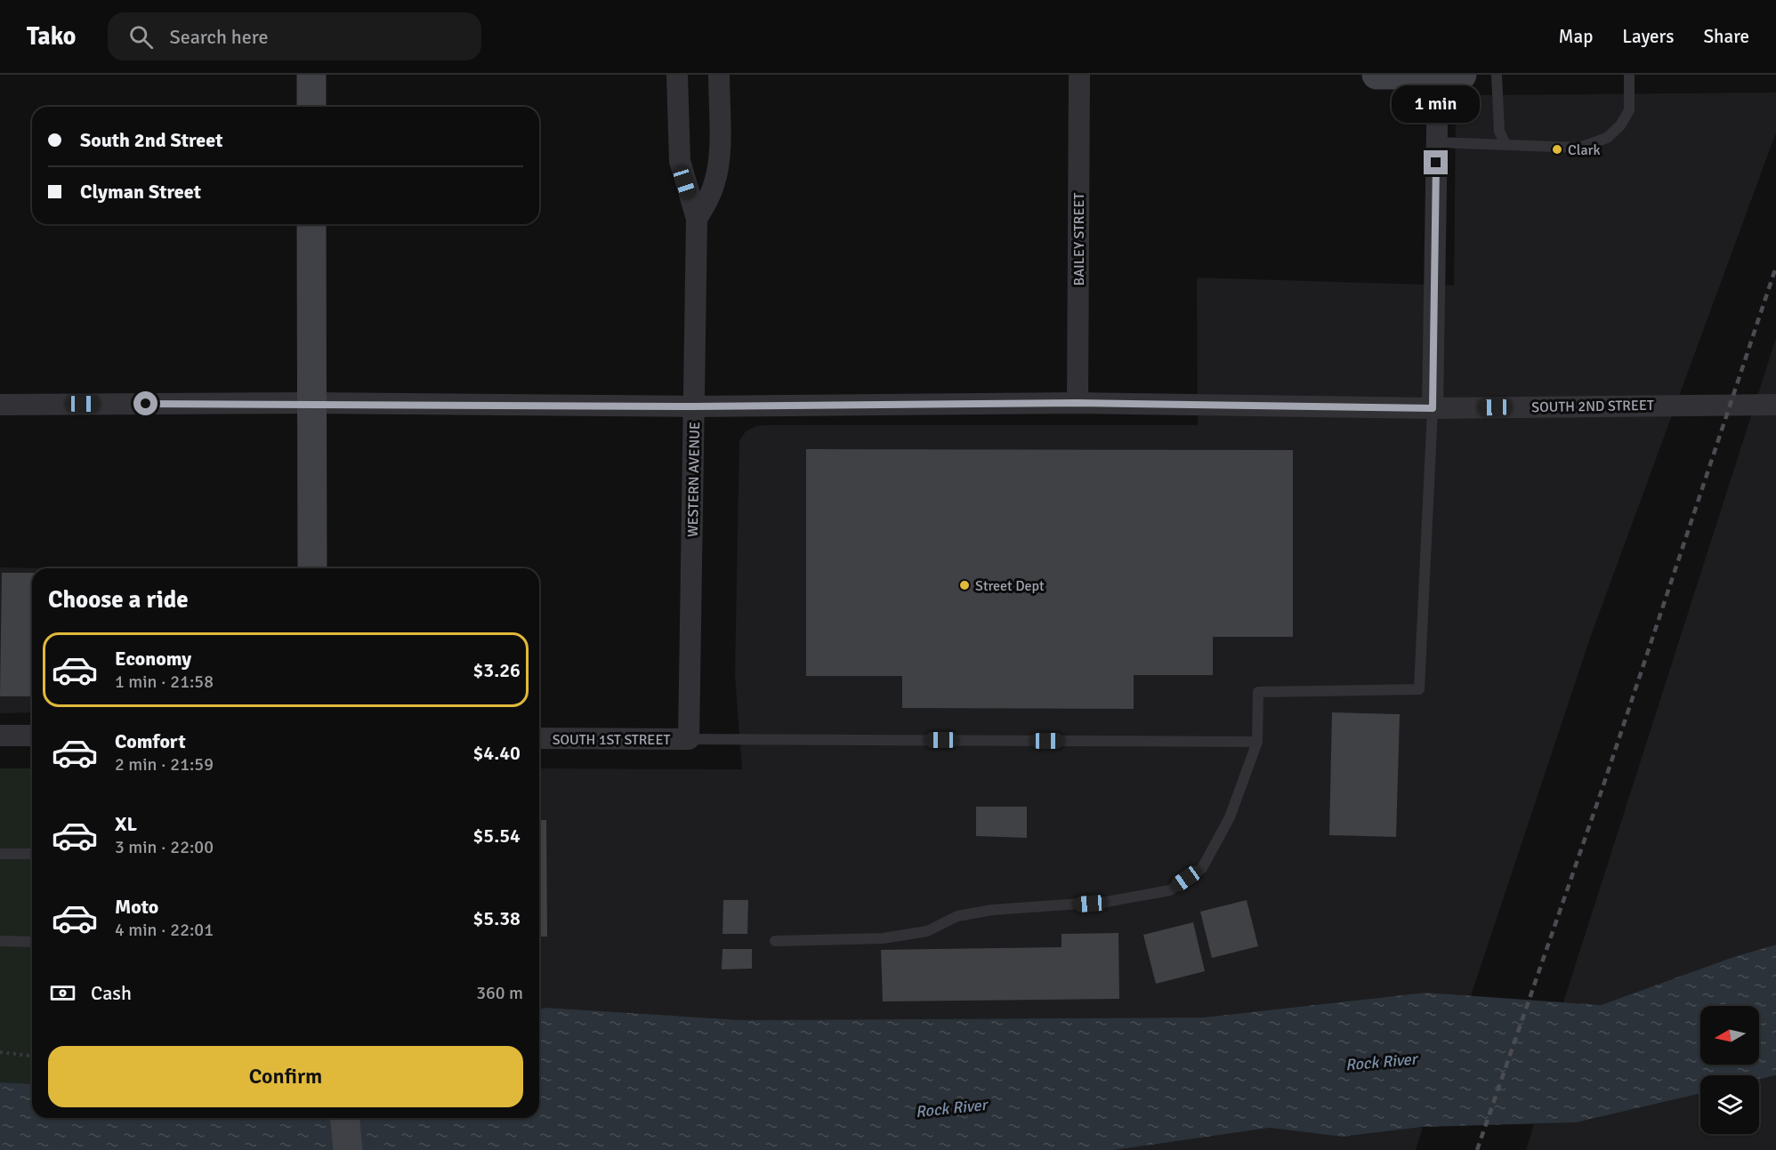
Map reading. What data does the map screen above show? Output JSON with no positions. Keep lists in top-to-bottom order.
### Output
{
  "streets": {
    "street": [
      "BAILEY STREET",
      "SOUTH 2ND STREET",
      "WESTERN AVENUE",
      "SOUTH 1ST STREET"
    ]
  },
  "crossings": [
    ["BAILEY STREET", "SOUTH 2ND STREET"],
    ["SOUTH 2ND STREET", "WESTERN AVENUE"],
    ["WESTERN AVENUE", "SOUTH 1ST STREET"]
  ],
  "water": ["Rock River"],
  "places": ["Clark", "Street Dept"],
  "north": "left",
  "page": {
    "header": "Tako",
    "search": "Search here",
    "nav": ["Map", "Layers", "Share"],
    "bubble": "1 min",
    "banner": ["South 2nd Street", "Clyman Street"],
    "heading": "Choose a ride",
    "list": [
      {
        "name": "Economy",
        "note": "1 min · 21:58",
        "value": "$3.26"
      },
      {
        "name": "Comfort",
        "note": "2 min · 21:59",
        "value": "$4.40"
      },
      {
        "name": "XL",
        "note": "3 min · 22:00",
        "value": "$5.54"
      },
      {
        "name": "Moto",
        "note": "4 min · 22:01",
        "value": "$5.38"
      }
    ],
    "pay": ["Cash", "360 m"],
    "buttons": "Confirm"
  }
}
